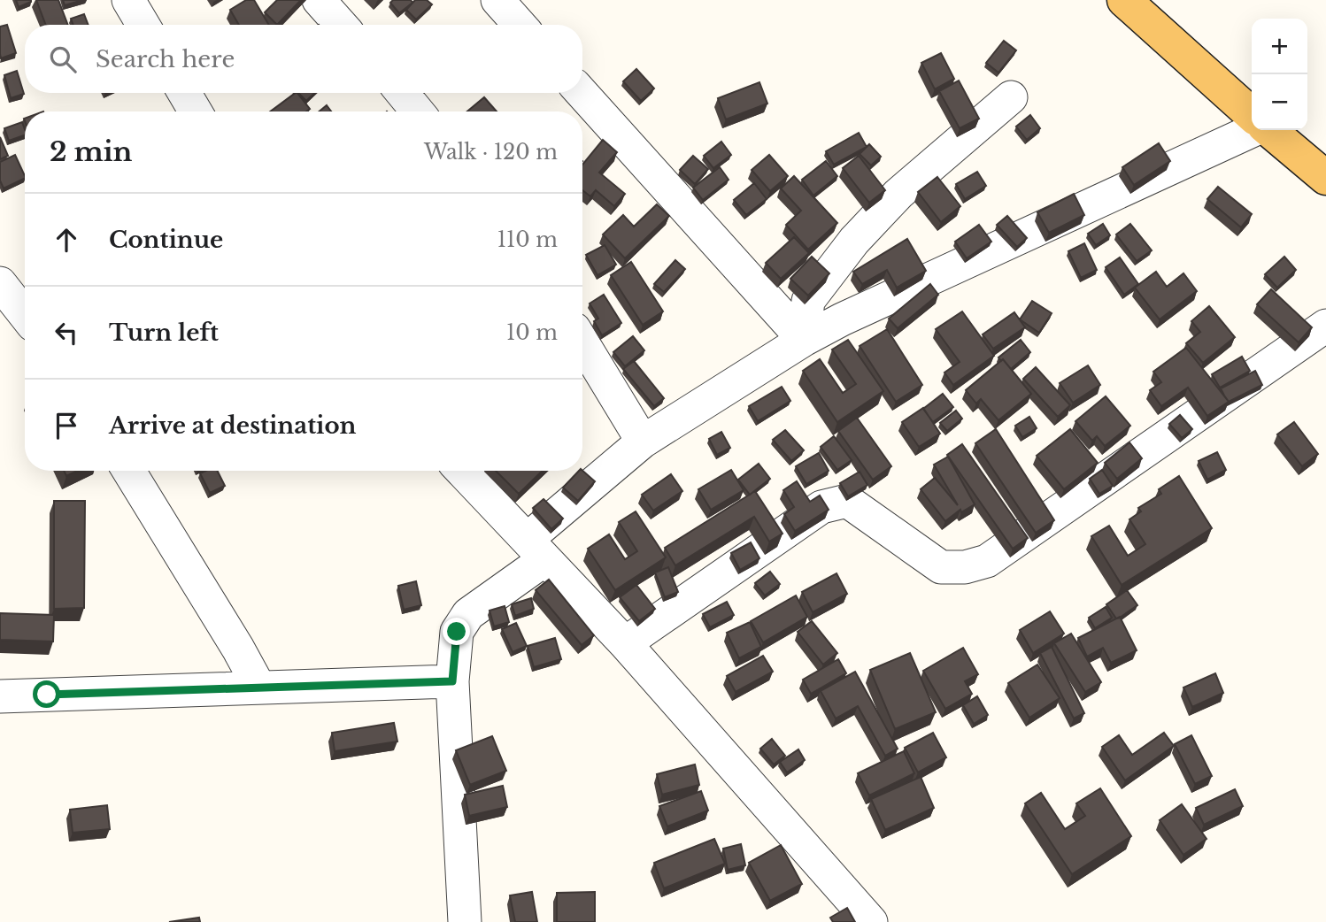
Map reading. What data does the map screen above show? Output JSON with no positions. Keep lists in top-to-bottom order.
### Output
{
  "page": {
    "map_buttons": ["+", "−"],
    "search": "Search here",
    "heading": ["2 min", "Walk · 120 m"],
    "list": [
      ["Continue", "110 m"],
      ["Turn left", "10 m"],
      "Arrive at destination"
    ]
  }
}
